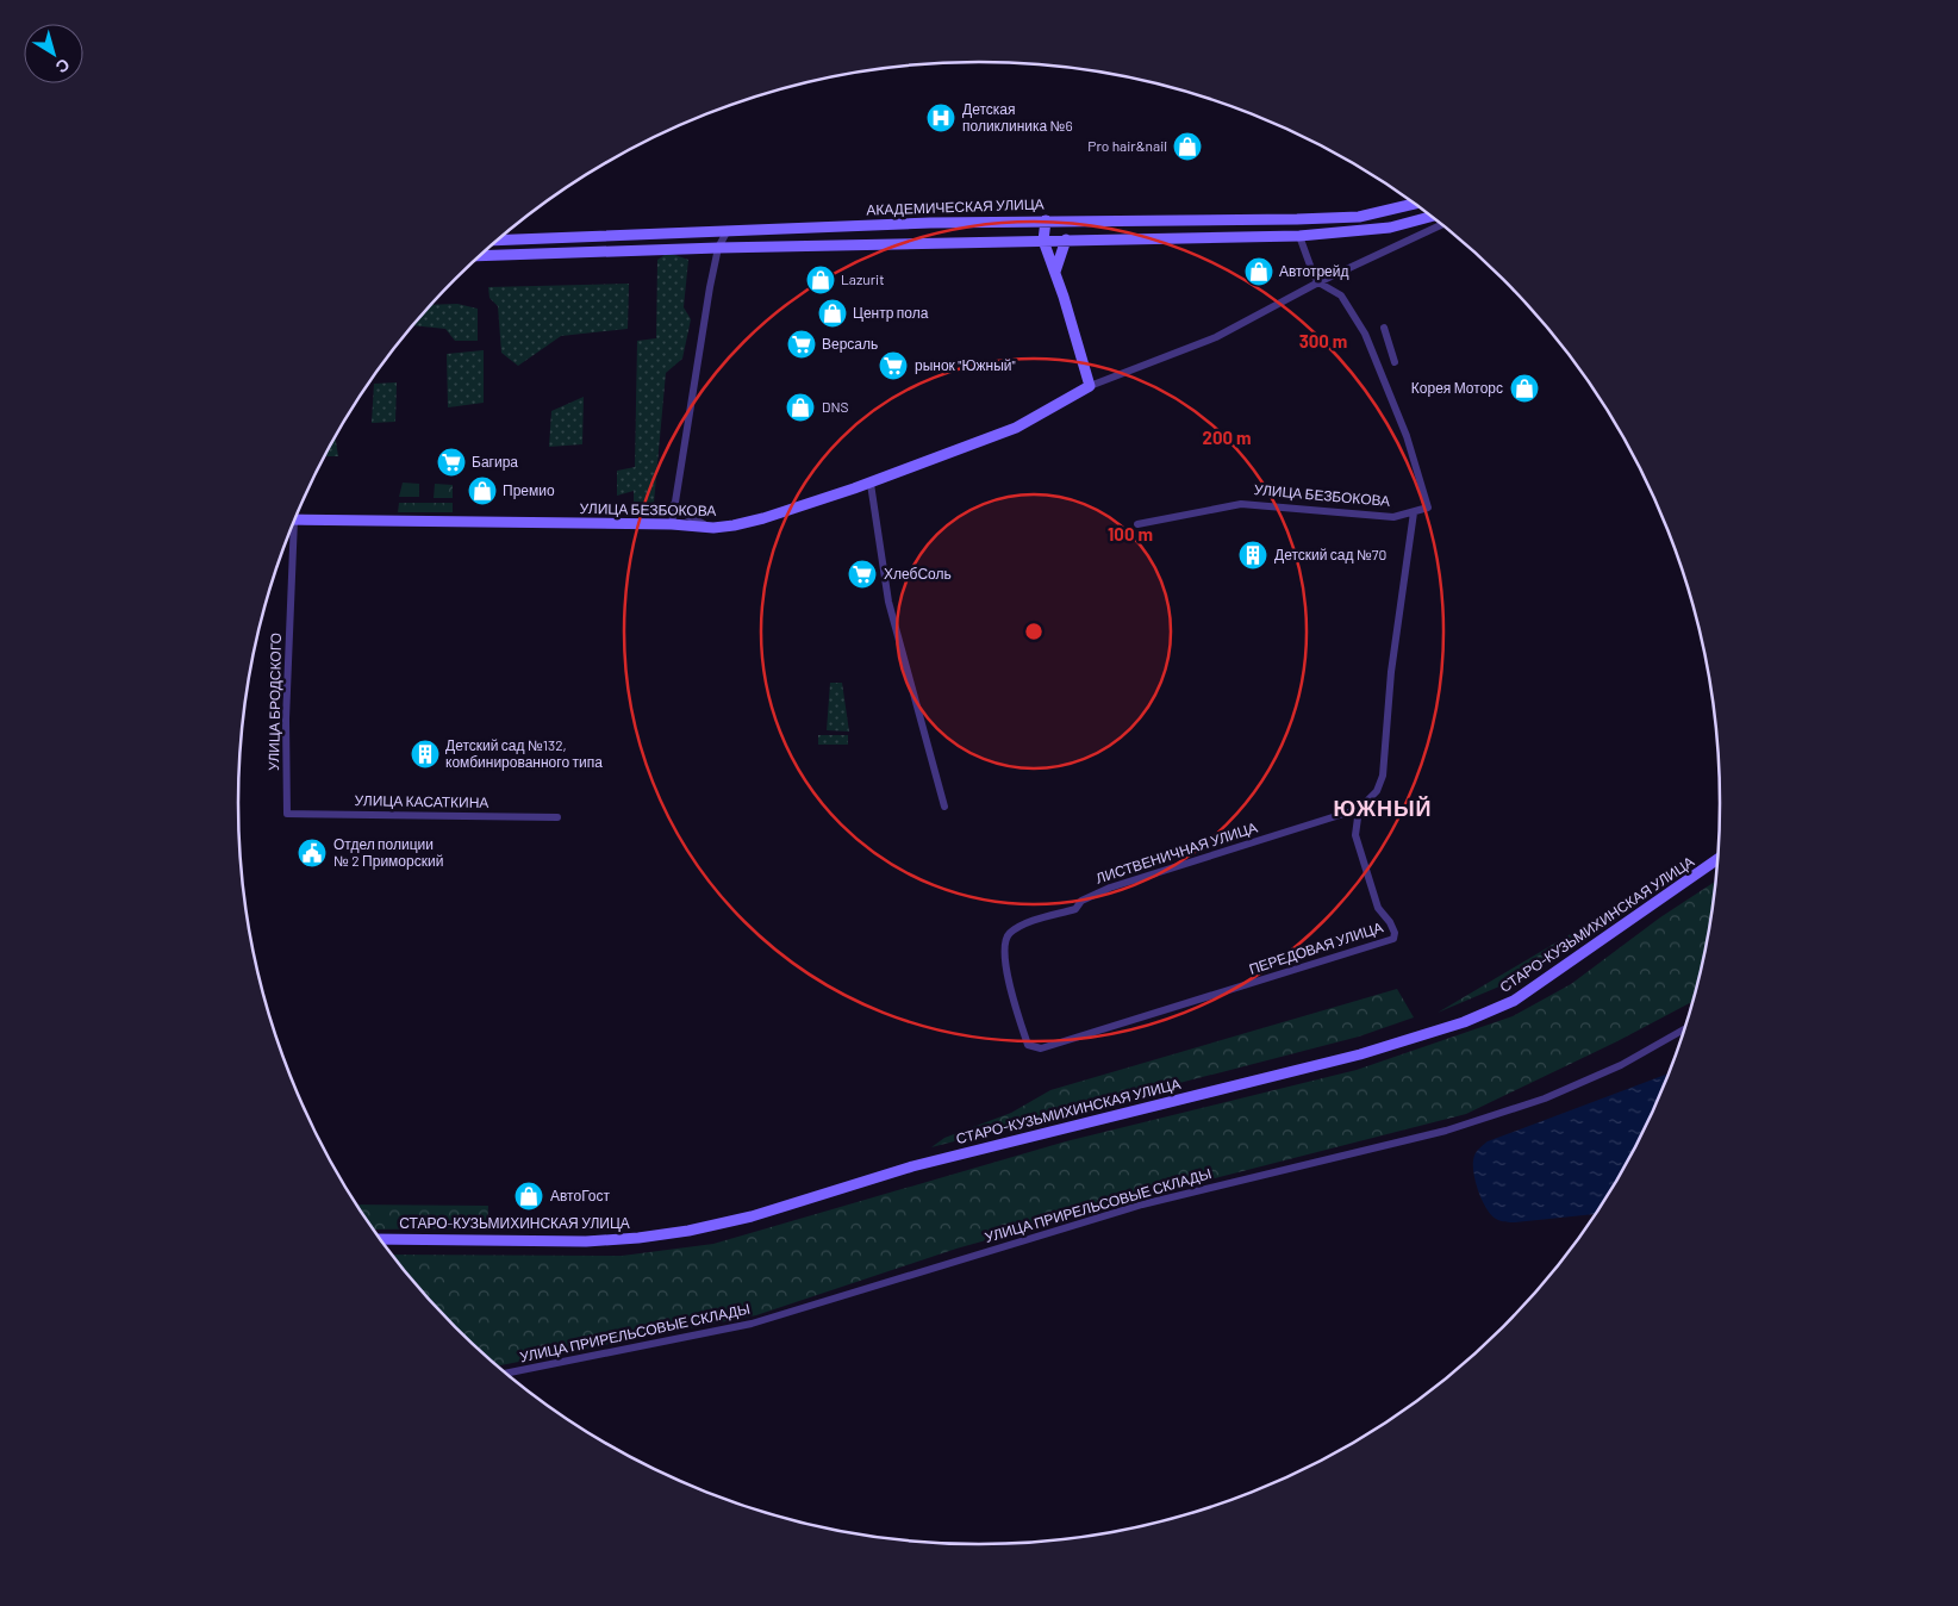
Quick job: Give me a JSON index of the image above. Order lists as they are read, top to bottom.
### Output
{
  "streets": {
    "main road": ["АКАДЕМИЧЕСКАЯ УЛИЦА", "УЛИЦА БЕЗБОКОВА", "СТАРО-КУЗЬМИХИНСКАЯ УЛИЦА"],
    "street": [
      "УЛИЦА БРОДСКОГО",
      "УЛИЦА КАСАТКИНА",
      "ЛИСТВЕНИЧНАЯ УЛИЦА",
      "ПЕРЕДОВАЯ УЛИЦА",
      "УЛИЦА ПРИРЕЛЬСОВЫЕ СКЛАДЫ"
    ]
  },
  "crossings": [
    ["УЛИЦА БРОДСКОГО", "УЛИЦА КАСАТКИНА"],
    ["ЛИСТВЕНИЧНАЯ УЛИЦА", "ПЕРЕДОВАЯ УЛИЦА"]
  ],
  "districts": ["ЮЖНЫЙ"],
  "places": {
    "hospital": ["Детская поликлиника №6"],
    "shop": [
      "Pro hair&nail",
      "Автотрейд",
      "Lazurit",
      "Центр пола",
      "Корея Моторс",
      "DNS",
      "Премио",
      "АвтоГост"
    ],
    "supermarket": [
      "Версаль",
      "рынок \"Южный\"",
      "Багира",
      "ХлебСоль"
    ],
    "building": ["Детский сад №70", "Детский сад №132, комбинированного типа"],
    "public building": ["Отдел полиции № 2 Приморский"]
  },
  "north": "bottom right",
  "rings": ["300 m", "200 m", "100 m"]
}
